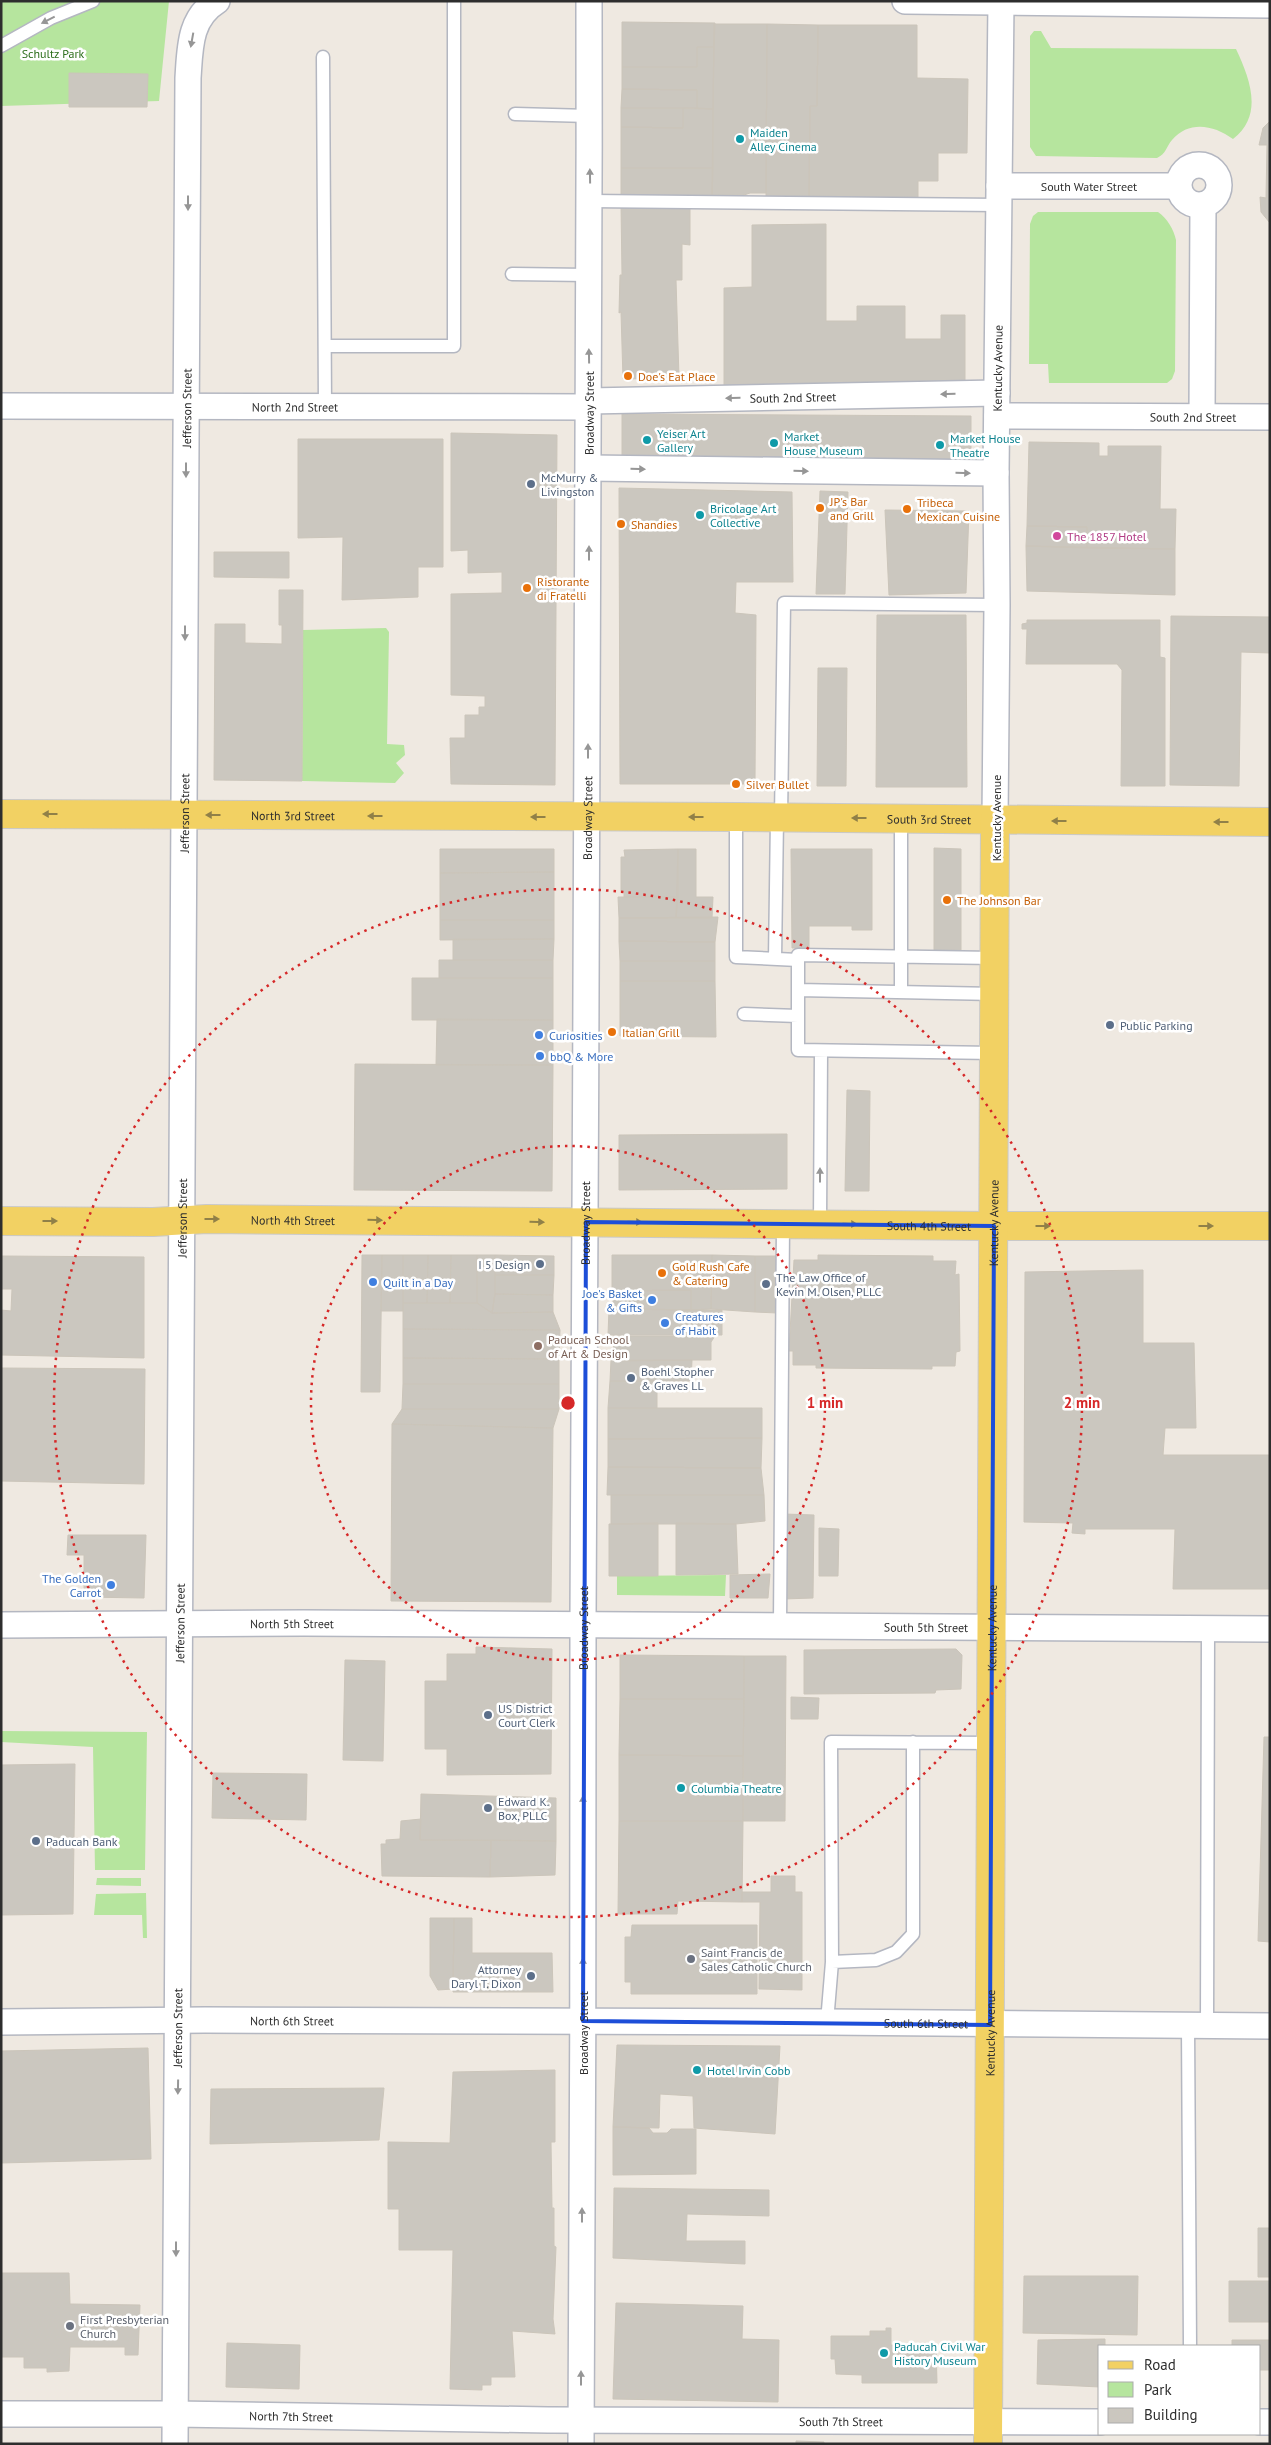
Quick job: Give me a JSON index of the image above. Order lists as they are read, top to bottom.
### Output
{
  "streets": {
    "main road": [
      "Kentucky Avenue",
      "North 3rd Street",
      "South 3rd Street",
      "North 4th Street",
      "South 4th Street"
    ],
    "street": [
      "South Water Street",
      "South 2nd Street",
      "North 2nd Street",
      "Jefferson Street",
      "Broadway Street",
      "North 5th Street",
      "South 5th Street",
      "North 6th Street",
      "South 6th Street",
      "North 7th Street",
      "South 7th Street"
    ]
  },
  "crossings": [
    ["South Water Street", "Kentucky Avenue"],
    ["Kentucky Avenue", "South 2nd Street"],
    ["Kentucky Avenue", "South 3rd Street"],
    ["Kentucky Avenue", "South 4th Street"],
    ["Kentucky Avenue", "South 5th Street"],
    ["Kentucky Avenue", "South 6th Street"],
    ["Kentucky Avenue", "South 7th Street"],
    ["South 2nd Street", "North 2nd Street"],
    ["South 2nd Street", "Broadway Street"],
    ["North 2nd Street", "Jefferson Street"],
    ["North 2nd Street", "Broadway Street"],
    ["Jefferson Street", "North 3rd Street"],
    ["Jefferson Street", "North 4th Street"],
    ["Jefferson Street", "North 5th Street"],
    ["Jefferson Street", "North 6th Street"],
    ["Jefferson Street", "North 7th Street"],
    ["Broadway Street", "North 3rd Street"],
    ["Broadway Street", "South 3rd Street"],
    ["Broadway Street", "North 4th Street"],
    ["Broadway Street", "South 4th Street"],
    ["Broadway Street", "North 5th Street"],
    ["Broadway Street", "South 5th Street"],
    ["Broadway Street", "North 6th Street"],
    ["Broadway Street", "South 6th Street"],
    ["Broadway Street", "North 7th Street"],
    ["Broadway Street", "South 7th Street"],
    ["North 3rd Street", "South 3rd Street"],
    ["North 4th Street", "South 4th Street"],
    ["North 5th Street", "South 5th Street"],
    ["North 6th Street", "South 6th Street"],
    ["North 7th Street", "South 7th Street"]
  ],
  "one_way": [
    "Jefferson Street",
    "Broadway Street",
    "North 3rd Street",
    "South 3rd Street",
    "North 4th Street",
    "South 4th Street"
  ],
  "parks": ["Schultz Park"],
  "places": [
    "Maiden Alley Cinema",
    "Doe's Eat Place",
    "Yeiser Art Gallery",
    "Market House Museum",
    "Market House Theatre",
    "McMurry & Livingston",
    "JP's Bar and Grill",
    "Tribeca Mexican Cuisine",
    "Bricolage Art Collective",
    "Shandies",
    "The 1857 Hotel",
    "Ristorante di Fratelli",
    "Silver Bullet",
    "The Johnson Bar",
    "Public Parking",
    "Italian Grill",
    "Curiosities",
    "bbQ & More",
    "I 5 Design",
    "Gold Rush Cafe & Catering",
    "Quilt in a Day",
    "The Law Office of Kevin M. Olsen, PLLC",
    "Joe's Basket & Gifts",
    "Creatures of Habit",
    "Paducah School of Art & Design",
    "Boehl Stopher & Graves LL",
    "The Golden Carrot",
    "US District Court Clerk",
    "Columbia Theatre",
    "Edward K. Box, PLLC",
    "Paducah Bank",
    "Saint Francis de Sales Catholic Church",
    "Attorney Daryl T. Dixon",
    "Hotel Irvin Cobb",
    "First Presbyterian Church",
    "Paducah Civil War History Museum"
  ],
  "legend": ["Road", "Park", "Building"],
  "rings": ["1 min", "2 min"]
}
